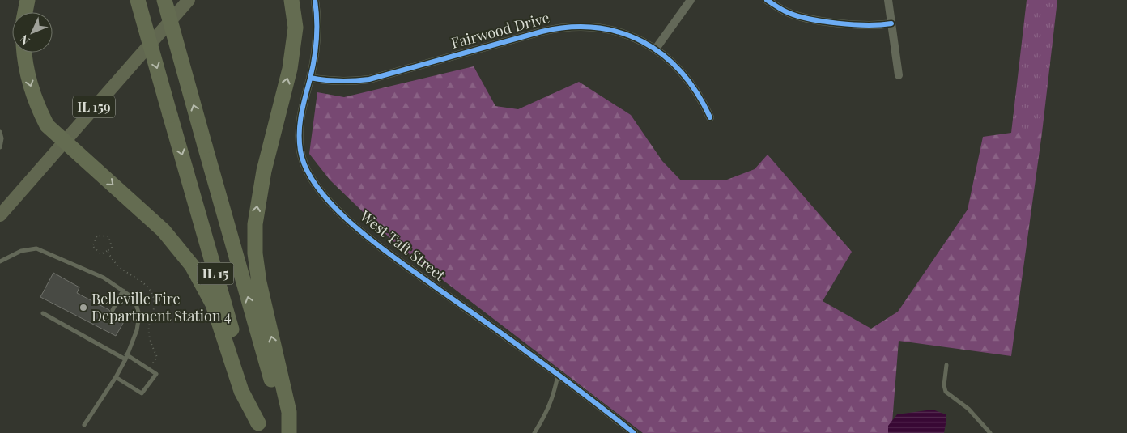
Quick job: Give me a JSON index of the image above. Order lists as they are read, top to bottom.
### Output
{
  "streets": {
    "highway": ["IL 15"],
    "main road": ["IL 159"],
    "street": ["Fairwood Drive", "West Taft Street"]
  },
  "crossings": [
    ["Fairwood Drive", "West Taft Street"]
  ],
  "places": ["Belleville Fire Department Station 4"],
  "north": "bottom left"
}
